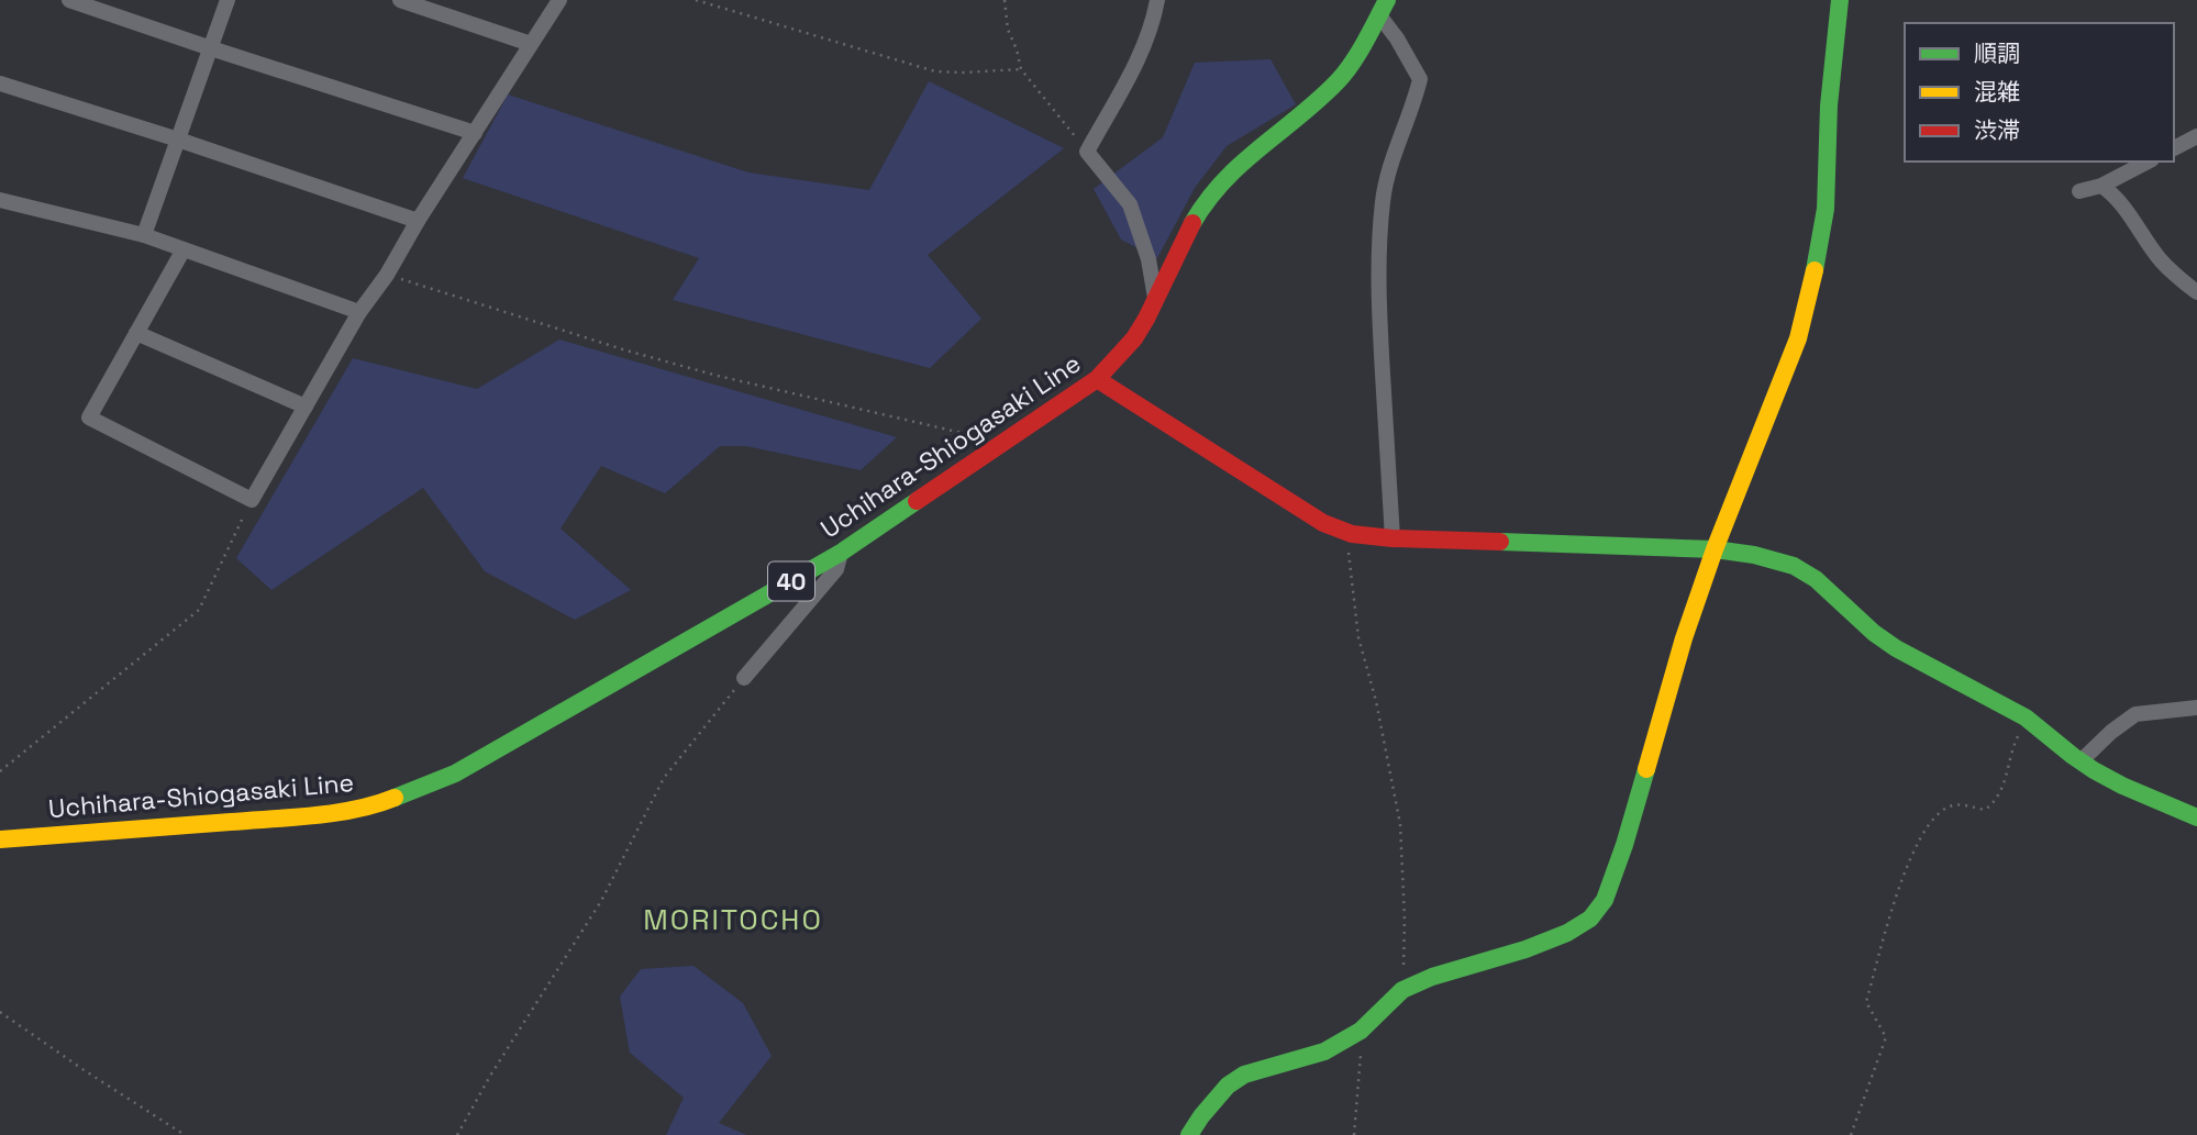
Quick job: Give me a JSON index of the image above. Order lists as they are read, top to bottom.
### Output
{
  "streets": {
    "street": ["Uchihara-Shiogasaki Line", "40"]
  },
  "districts": ["MORITOCHO"],
  "legend": ["順調", "混雑", "渋滞"]
}
